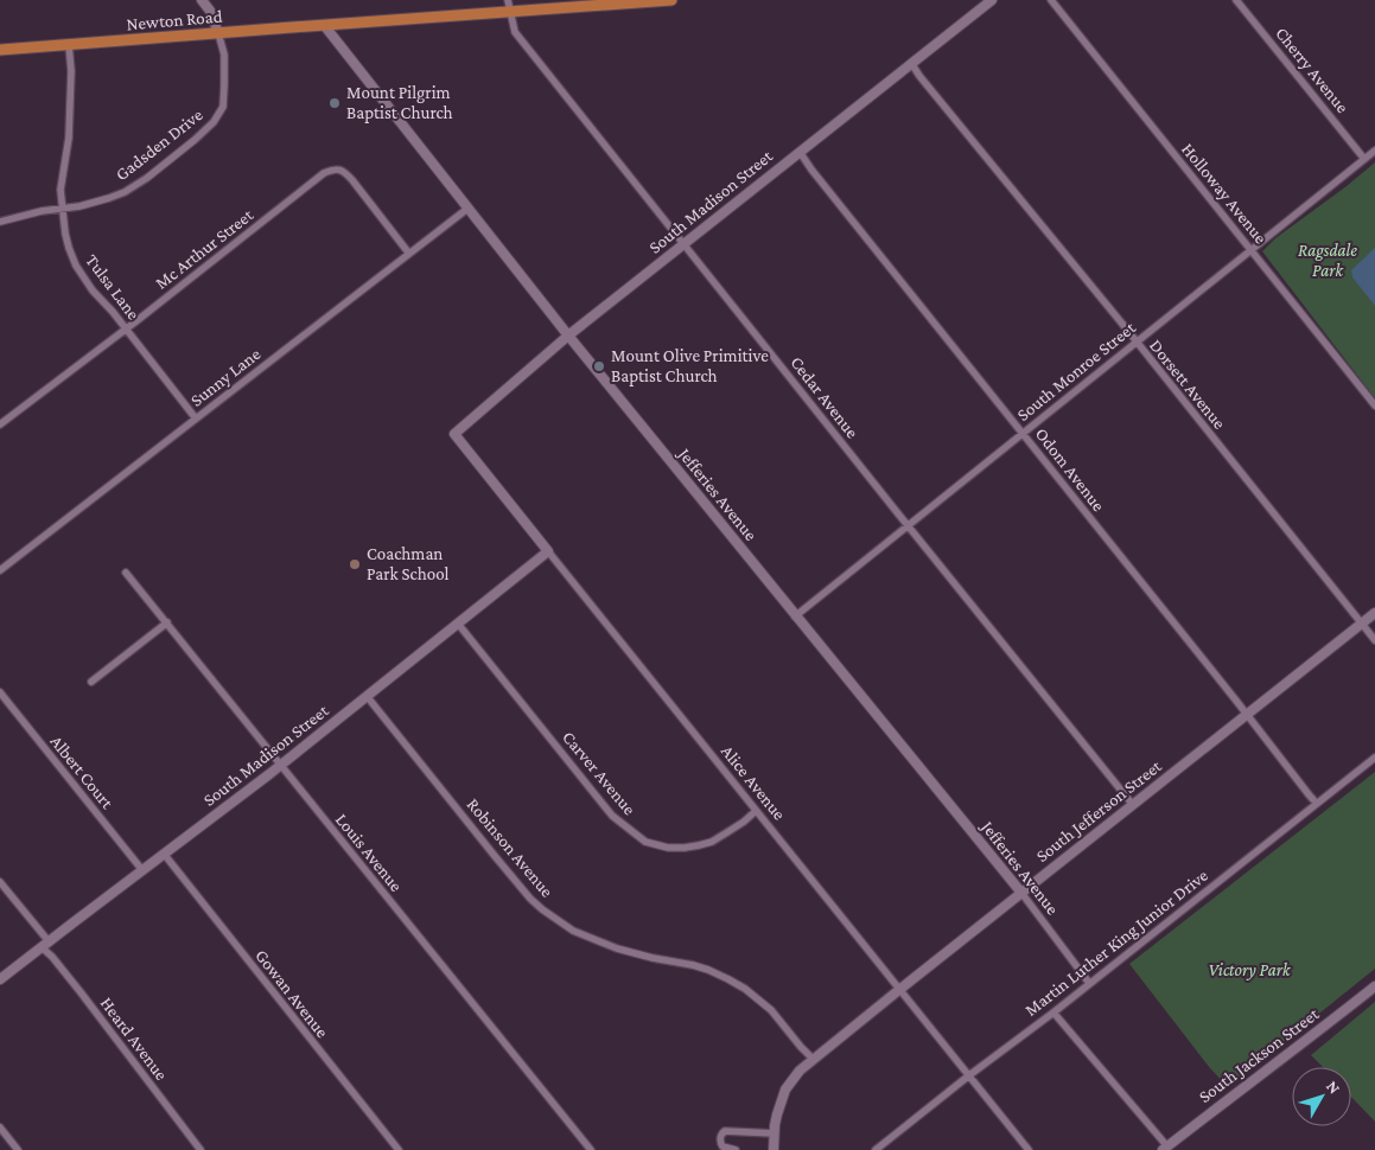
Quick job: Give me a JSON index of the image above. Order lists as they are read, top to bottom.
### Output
{
  "streets": {
    "main road": ["Newton Road"],
    "street": [
      "Cherry Avenue",
      "Gadsden Drive",
      "Holloway Avenue",
      "South Madison Street",
      "Mc Arthur Street",
      "Tulsa Lane",
      "South Monroe Street",
      "Sunny Lane",
      "Dorsett Avenue",
      "Cedar Avenue",
      "Odom Avenue",
      "Jefferies Avenue",
      "Albert Court",
      "Carver Avenue",
      "Alice Avenue",
      "South Jefferson Street",
      "Robinson Avenue",
      "Louis Avenue",
      "Martin Luther King Junior Drive",
      "Gowan Avenue",
      "Heard Avenue",
      "South Jackson Street"
    ]
  },
  "crossings": [
    ["Newton Road", "Gadsden Drive"],
    ["Newton Road", "Tulsa Lane"],
    ["Newton Road", "Cedar Avenue"],
    ["Newton Road", "Jefferies Avenue"],
    ["Cherry Avenue", "South Monroe Street"],
    ["Gadsden Drive", "Tulsa Lane"],
    ["Holloway Avenue", "South Monroe Street"],
    ["South Madison Street", "Dorsett Avenue"],
    ["South Madison Street", "Cedar Avenue"],
    ["South Madison Street", "Odom Avenue"],
    ["South Madison Street", "Jefferies Avenue"],
    ["South Madison Street", "Albert Court"],
    ["South Madison Street", "Carver Avenue"],
    ["South Madison Street", "Alice Avenue"],
    ["South Madison Street", "Robinson Avenue"],
    ["South Madison Street", "Louis Avenue"],
    ["South Madison Street", "Gowan Avenue"],
    ["South Madison Street", "Heard Avenue"],
    ["Mc Arthur Street", "Tulsa Lane"],
    ["Mc Arthur Street", "Sunny Lane"],
    ["Tulsa Lane", "Sunny Lane"],
    ["South Monroe Street", "Dorsett Avenue"],
    ["South Monroe Street", "Cedar Avenue"],
    ["South Monroe Street", "Odom Avenue"],
    ["South Monroe Street", "Jefferies Avenue"],
    ["Sunny Lane", "Jefferies Avenue"],
    ["Dorsett Avenue", "South Jefferson Street"],
    ["Cedar Avenue", "South Jefferson Street"],
    ["Odom Avenue", "South Jefferson Street"],
    ["Odom Avenue", "Martin Luther King Junior Drive"],
    ["Jefferies Avenue", "South Jefferson Street"],
    ["Jefferies Avenue", "Martin Luther King Junior Drive"],
    ["Carver Avenue", "Alice Avenue"],
    ["Alice Avenue", "South Jefferson Street"],
    ["Alice Avenue", "Martin Luther King Junior Drive"],
    ["South Jefferson Street", "Robinson Avenue"]
  ],
  "parks": ["Ragsdale Park", "Victory Park"],
  "places": ["Mount Pilgrim Baptist Church", "Mount Olive Primitive Baptist Church", "Coachman Park School"],
  "north": "top right"
}
